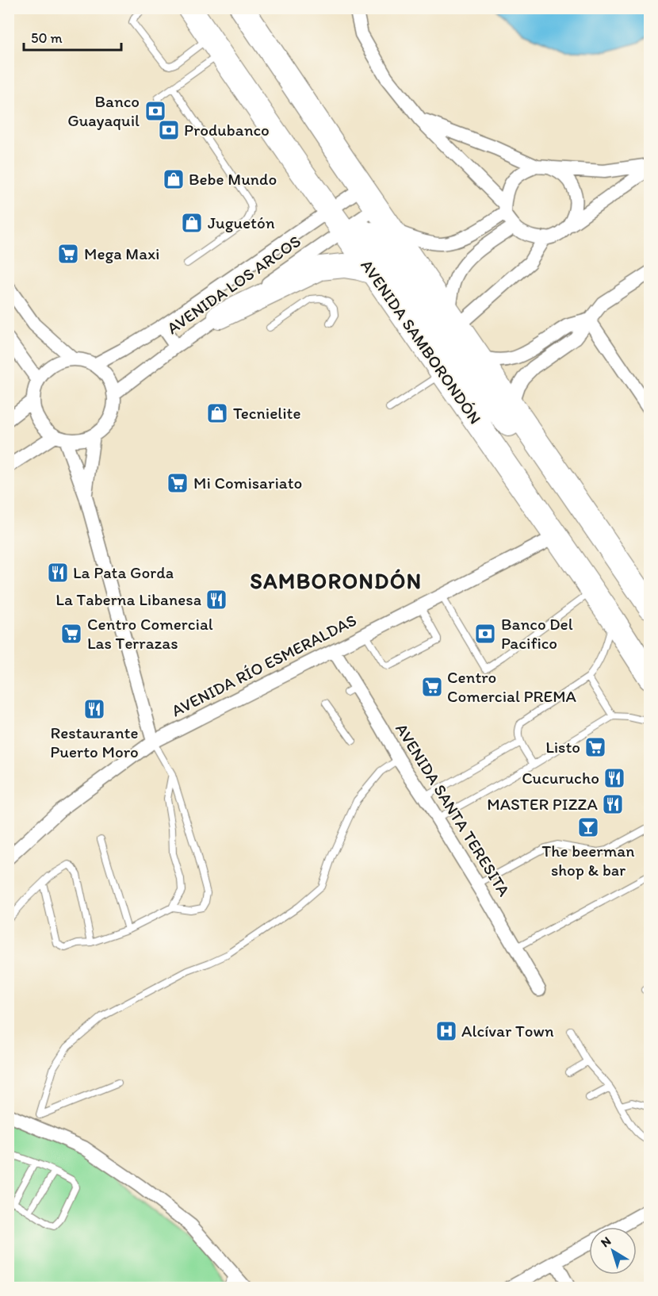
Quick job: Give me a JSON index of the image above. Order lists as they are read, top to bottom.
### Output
{
  "streets": {
    "highway": ["AVENIDA SAMBORONDÓN"],
    "street": ["AVENIDA LOS ARCOS", "AVENIDA RÍO ESMERALDAS", "AVENIDA SANTA TERESITA"]
  },
  "crossings": [
    ["AVENIDA LOS ARCOS", "AVENIDA SAMBORONDÓN"],
    ["AVENIDA SAMBORONDÓN", "AVENIDA RÍO ESMERALDAS"],
    ["AVENIDA RÍO ESMERALDAS", "AVENIDA SANTA TERESITA"]
  ],
  "districts": ["SAMBORONDÓN"],
  "places": {
    "bank": ["Banco Guayaquil", "Produbanco", "Banco Del Pacifico"],
    "shop": ["Bebe Mundo", "Juguetón", "Tecnielite"],
    "supermarket": [
      "Mega Maxi",
      "Mi Comisariato",
      "Centro Comercial Las Terrazas",
      "Centro Comercial PREMA",
      "Listo"
    ],
    "restaurant": [
      "La Pata Gorda",
      "La Taberna Libanesa",
      "Restaurante Puerto Moro",
      "Cucurucho",
      "MASTER PIZZA"
    ],
    "bar": ["The beerman shop & bar"],
    "hospital": ["Alcívar Town"]
  },
  "scale_bar": "50 m",
  "north": "top left"
}
